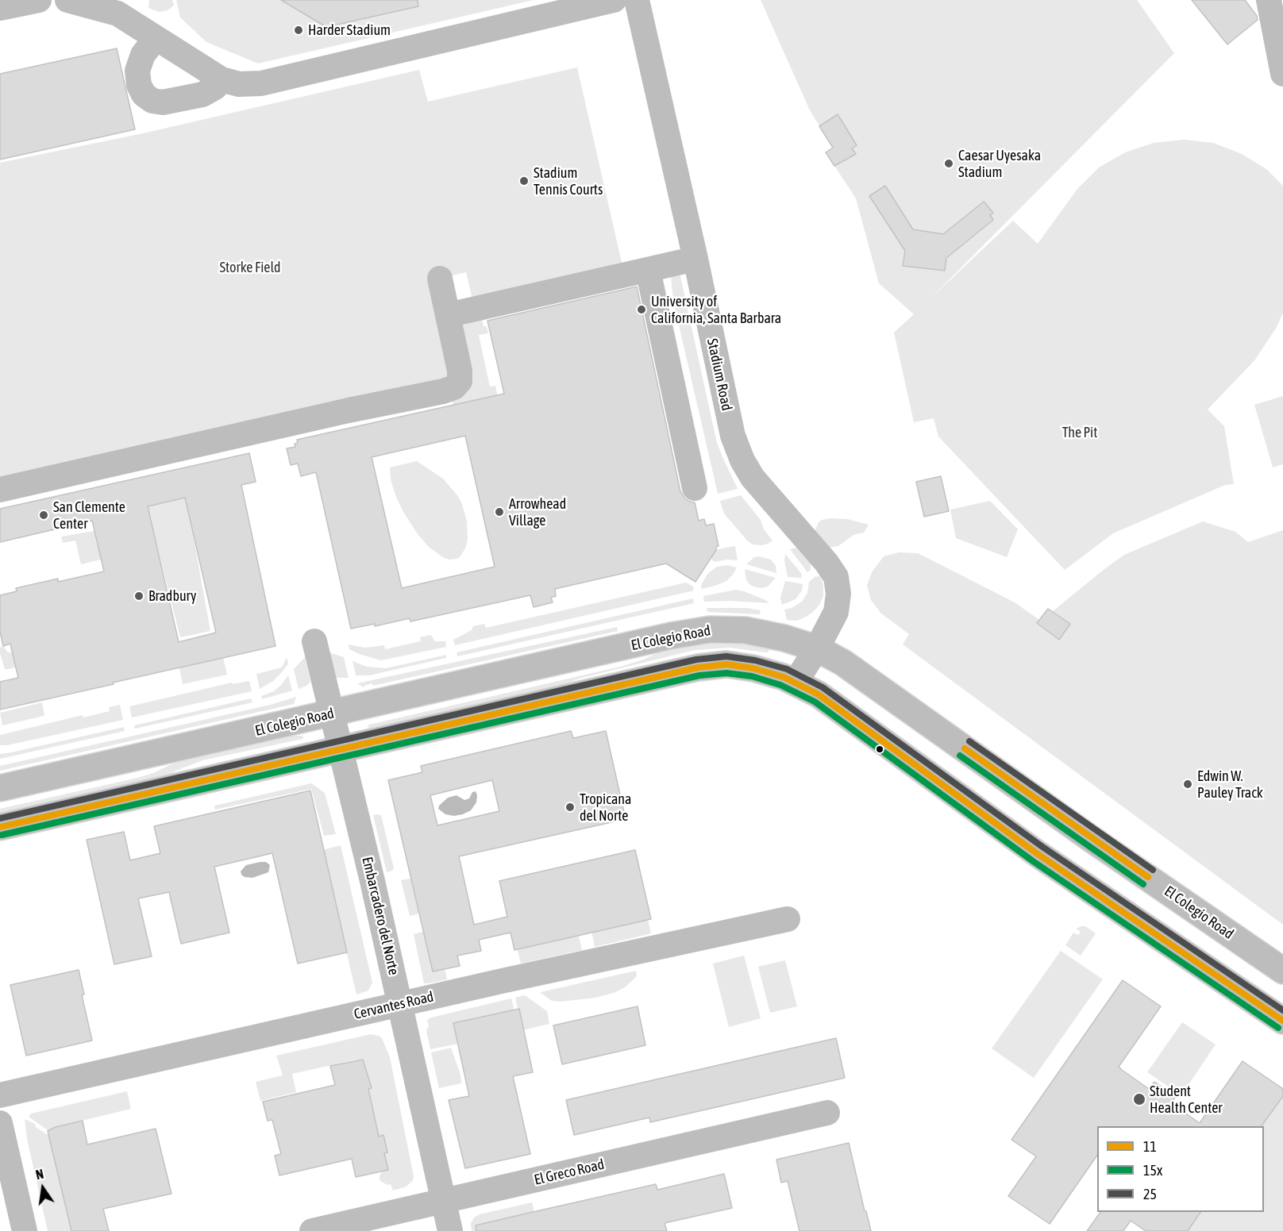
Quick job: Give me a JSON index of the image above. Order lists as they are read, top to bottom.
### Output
{
  "streets": {
    "main road": ["El Colegio Road"],
    "street": [
      "Stadium Road",
      "Embarcadero del Norte",
      "Cervantes Road",
      "El Greco Road"
    ]
  },
  "crossings": [
    ["Stadium Road", "El Colegio Road"],
    ["El Colegio Road", "Embarcadero del Norte"],
    ["Embarcadero del Norte", "Cervantes Road"],
    ["Embarcadero del Norte", "El Greco Road"]
  ],
  "parks": ["Storke Field", "The Pit"],
  "places": [
    "Harder Stadium",
    "Caesar Uyesaka Stadium",
    "Stadium Tennis Courts",
    "University of California, Santa Barbara",
    "Arrowhead Village",
    "San Clemente Center",
    "Bradbury",
    "Edwin W. Pauley Track",
    "Tropicana del Norte",
    "Student Health Center"
  ],
  "lines": ["transit line 25", "transit line 11", "transit line 15x"],
  "legend": ["11", "15x", "25"],
  "north": "top"
}
